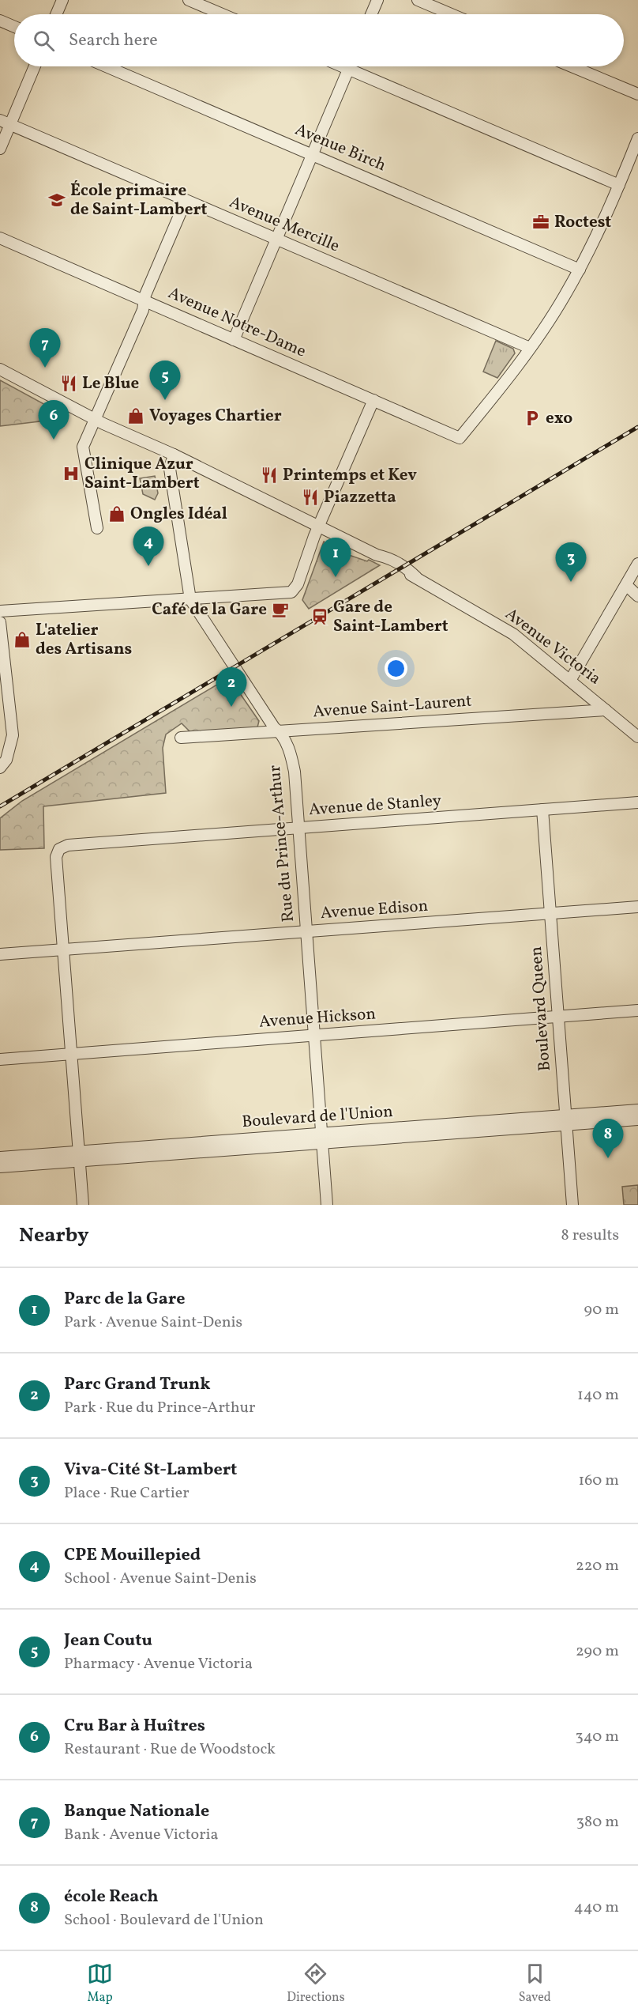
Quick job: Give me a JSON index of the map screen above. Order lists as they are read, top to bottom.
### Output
{
  "streets": {
    "street": [
      "Avenue Birch",
      "Avenue Mercille",
      "Avenue Notre-Dame",
      "Avenue Victoria",
      "Avenue Saint-Laurent",
      "Avenue de Stanley",
      "Rue du Prince-Arthur",
      "Avenue Edison",
      "Boulevard Queen",
      "Avenue Hickson",
      "Boulevard de l'Union"
    ]
  },
  "crossings": [
    ["Avenue Mercille", "Avenue Notre-Dame"],
    ["Avenue Victoria", "Avenue Saint-Laurent"],
    ["Avenue Victoria", "Rue du Prince-Arthur"],
    ["Avenue Saint-Laurent", "Rue du Prince-Arthur"],
    ["Avenue de Stanley", "Rue du Prince-Arthur"],
    ["Avenue de Stanley", "Avenue Edison"],
    ["Avenue de Stanley", "Boulevard Queen"],
    ["Rue du Prince-Arthur", "Avenue Edison"],
    ["Rue du Prince-Arthur", "Avenue Hickson"],
    ["Rue du Prince-Arthur", "Boulevard de l'Union"],
    ["Avenue Edison", "Boulevard Queen"],
    ["Boulevard Queen", "Avenue Hickson"],
    ["Boulevard Queen", "Boulevard de l'Union"]
  ],
  "places": {
    "school or university": ["École primaire de Saint-Lambert"],
    "office": ["Roctest"],
    "restaurant": ["Le Blue", "Printemps et Kev", "Piazzetta"],
    "shop": ["Voyages Chartier", "Ongles Idéal", "L'atelier des Artisans"],
    "parking": ["exo"],
    "hospital": ["Clinique Azur Saint-Lambert"],
    "cafe": ["Café de la Gare"],
    "station": ["Gare de Saint-Lambert"]
  },
  "page": {
    "search": "Search here",
    "pins": [
      "7",
      "5",
      "6",
      "4",
      "1",
      "3",
      "2",
      "8"
    ],
    "heading": ["Nearby", "8 results"],
    "list": [
      {
        "mark": "1",
        "name": "Parc de la Gare",
        "note": "Park · Avenue Saint-Denis",
        "value": "90 m"
      },
      {
        "mark": "2",
        "name": "Parc Grand Trunk",
        "note": "Park · Rue du Prince-Arthur",
        "value": "140 m"
      },
      {
        "mark": "3",
        "name": "Viva-Cité St-Lambert",
        "note": "Place · Rue Cartier",
        "value": "160 m"
      },
      {
        "mark": "4",
        "name": "CPE Mouillepied",
        "note": "School · Avenue Saint-Denis",
        "value": "220 m"
      },
      {
        "mark": "5",
        "name": "Jean Coutu",
        "note": "Pharmacy · Avenue Victoria",
        "value": "290 m"
      },
      {
        "mark": "6",
        "name": "Cru Bar à Huîtres",
        "note": "Restaurant · Rue de Woodstock",
        "value": "340 m"
      },
      {
        "mark": "7",
        "name": "Banque Nationale",
        "note": "Bank · Avenue Victoria",
        "value": "380 m"
      },
      {
        "mark": "8",
        "name": "école Reach",
        "note": "School · Boulevard de l'Union",
        "value": "440 m"
      }
    ],
    "nav": ["Map", "Directions", "Saved"]
  }
}
